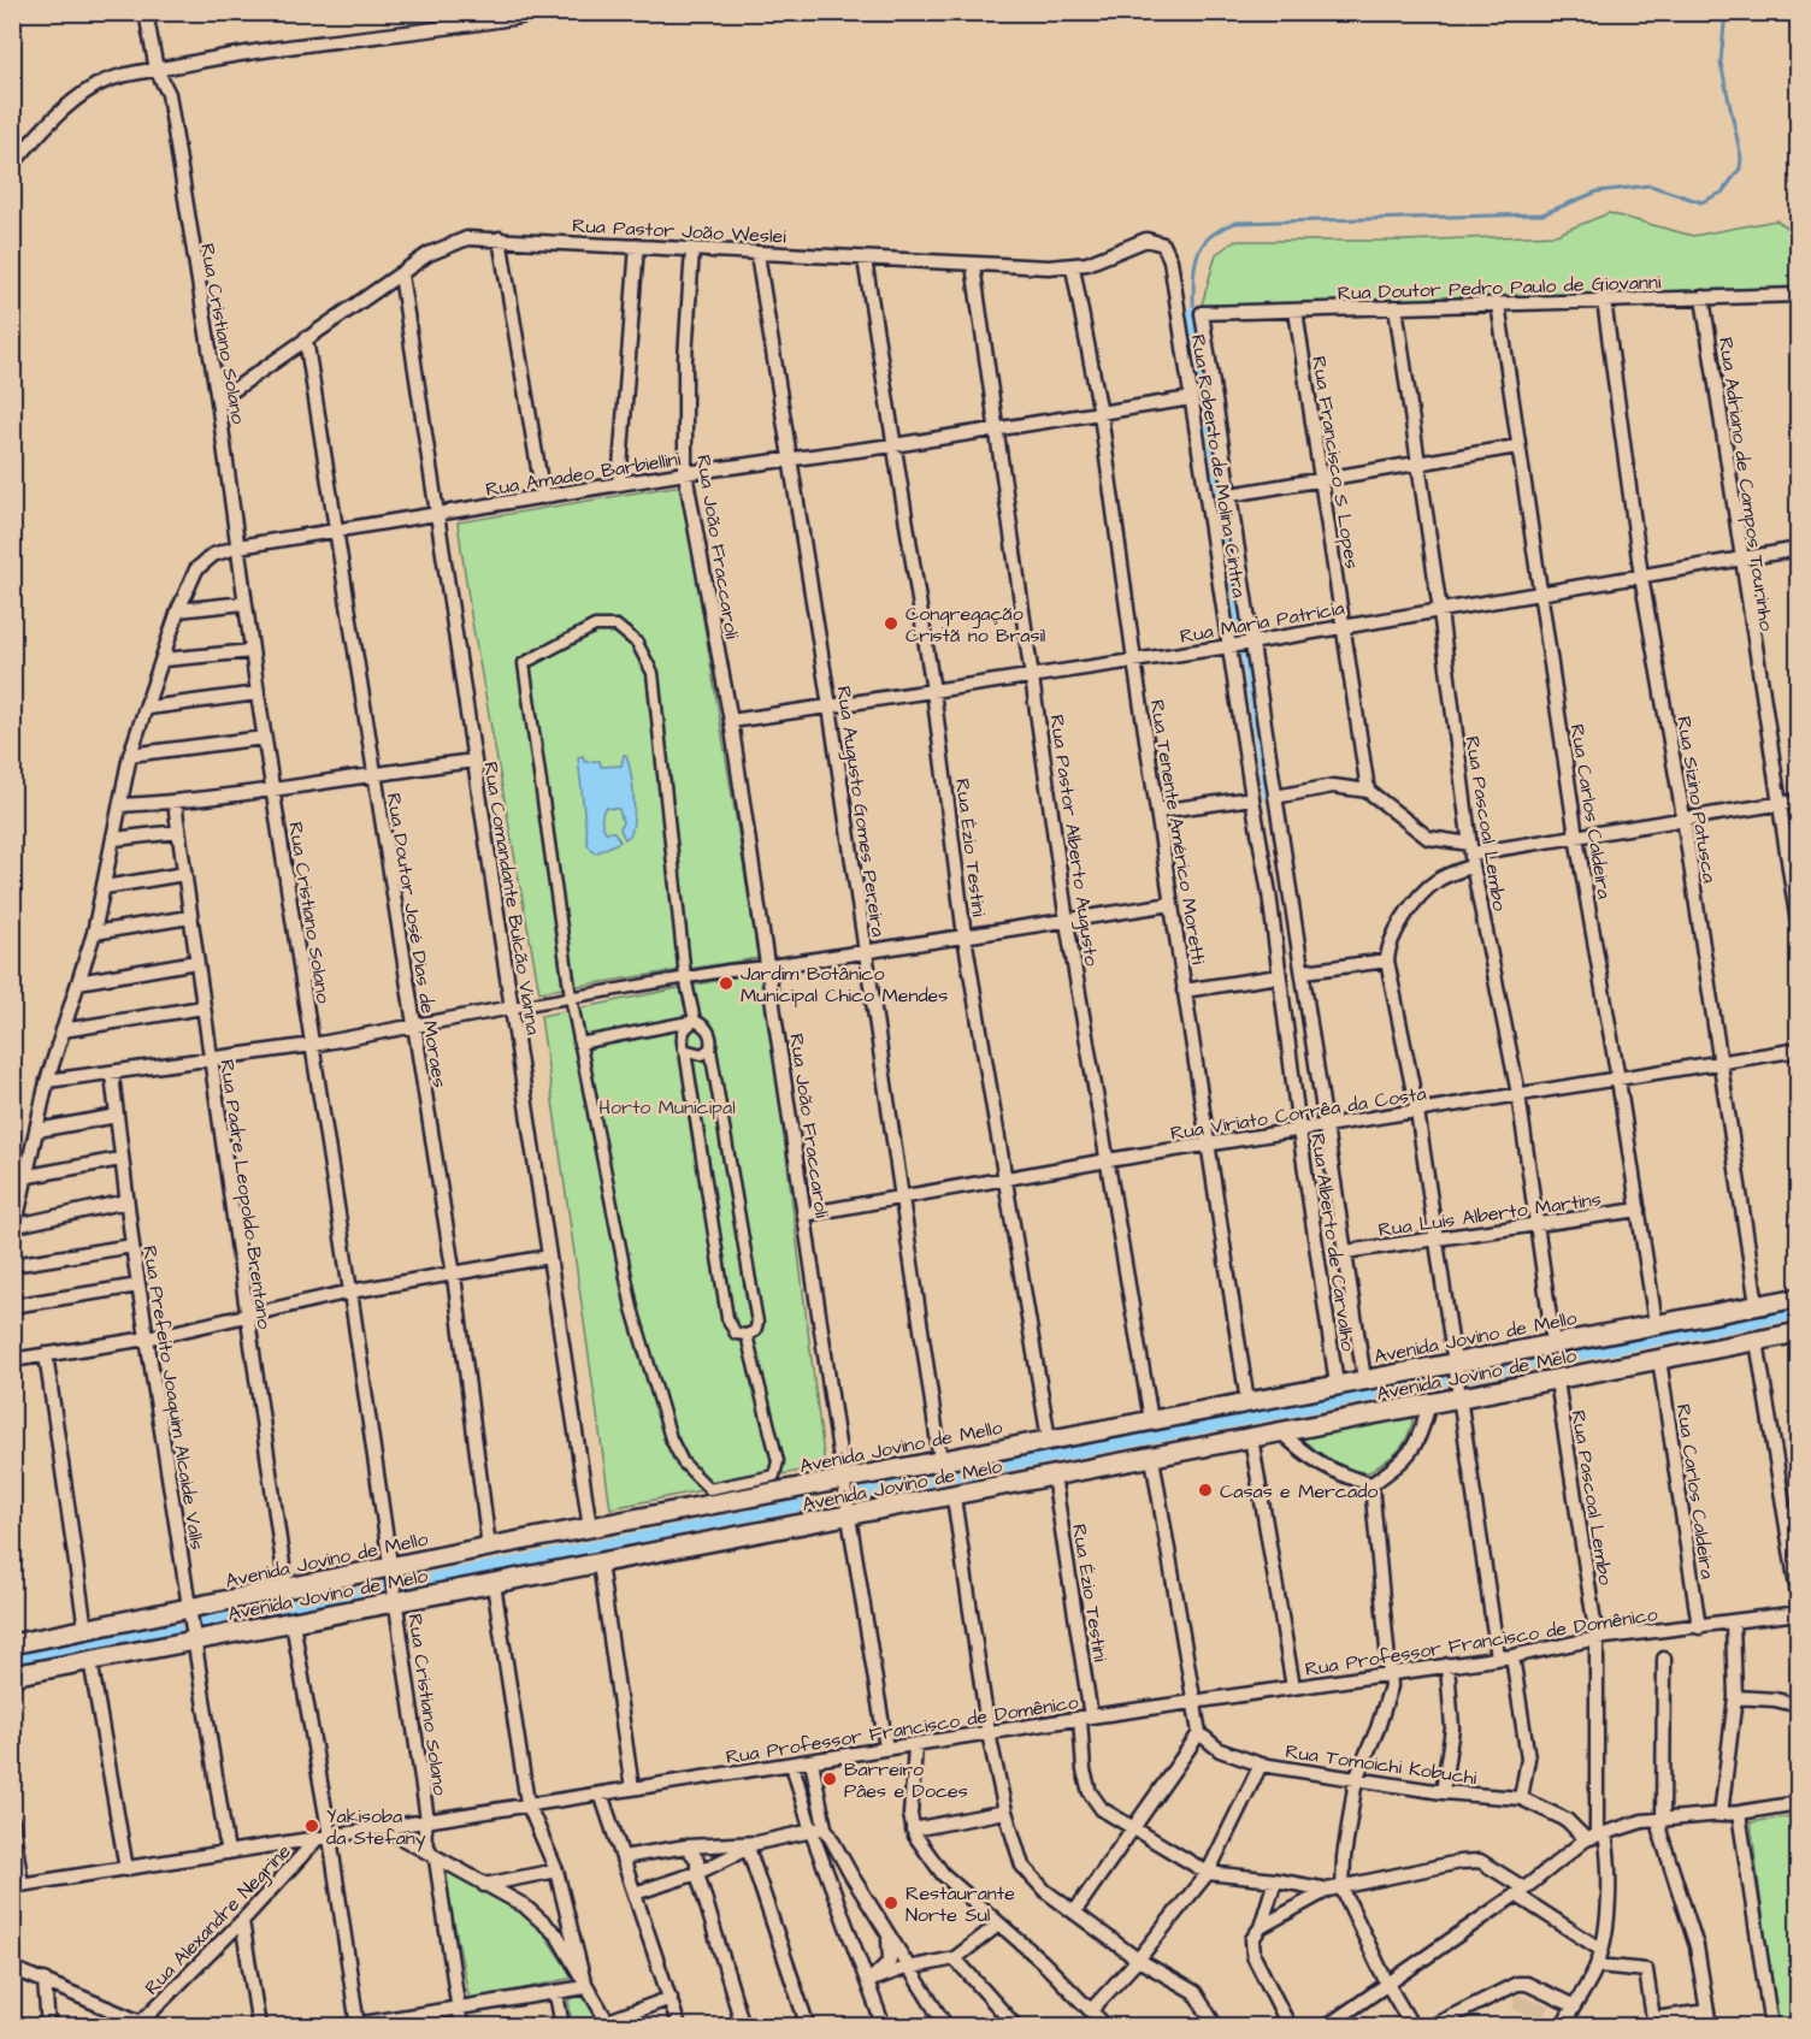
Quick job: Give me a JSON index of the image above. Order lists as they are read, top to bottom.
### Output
{
  "streets": {
    "main road": ["Avenida Jovino de Mello", "Avenida Jovino de Melo"],
    "street": [
      "Rua Pastor João Weslei",
      "Rua Doutor Pedro Paulo de Giovanni",
      "Rua Cristiano Solano",
      "Rua Francisco S Lopes",
      "Rua Roberto de Molina Cintra",
      "Rua Amadeo Barbiellini",
      "Rua Adriano de Campos Tourinho",
      "Rua João Fraccaroli",
      "Rua Maria Patrícia",
      "Rua Sizino Patusca",
      "Rua Augusto Gomes Pereira",
      "Rua Carlos Caldeira",
      "Rua Pascoal Lembo",
      "Rua Tenente Américo Moretti",
      "Rua Pastor Alberto Augusto",
      "Rua Ézio Testini",
      "Rua Comandante Bulcão Vianna",
      "Rua Doutor José Dias de Moraes",
      "Rua Viriato Corrêa da Costa",
      "Rua Padre Leopoldo Brentano",
      "Rua Luís Alberto Martins",
      "Rua Alberto de Carvalho",
      "Rua Prefeito Joaquim Alcaide Valls",
      "Rua Professor Francisco de Domênico",
      "Rua Tomoichi Kobuchi",
      "Rua Alexandre Negrine"
    ]
  },
  "crossings": [
    ["Rua Pastor João Weslei", "Rua Cristiano Solano"],
    ["Rua Pastor João Weslei", "Rua Roberto de Molina Cintra"],
    ["Rua Pastor João Weslei", "Rua João Fraccaroli"],
    ["Rua Pastor João Weslei", "Rua Augusto Gomes Pereira"],
    ["Rua Pastor João Weslei", "Rua Tenente Américo Moretti"],
    ["Rua Pastor João Weslei", "Rua Pastor Alberto Augusto"],
    ["Rua Pastor João Weslei", "Rua Ézio Testini"],
    ["Rua Pastor João Weslei", "Rua Comandante Bulcão Vianna"],
    ["Rua Pastor João Weslei", "Rua Doutor José Dias de Moraes"],
    ["Rua Doutor Pedro Paulo de Giovanni", "Rua Francisco S Lopes"],
    ["Rua Doutor Pedro Paulo de Giovanni", "Rua Roberto de Molina Cintra"],
    ["Rua Doutor Pedro Paulo de Giovanni", "Rua Adriano de Campos Tourinho"],
    ["Rua Doutor Pedro Paulo de Giovanni", "Rua Sizino Patusca"],
    ["Rua Doutor Pedro Paulo de Giovanni", "Rua Carlos Caldeira"],
    ["Rua Doutor Pedro Paulo de Giovanni", "Rua Pascoal Lembo"],
    ["Rua Cristiano Solano", "Rua Amadeo Barbiellini"],
    ["Rua Cristiano Solano", "Avenida Jovino de Mello"],
    ["Rua Cristiano Solano", "Avenida Jovino de Melo"],
    ["Rua Cristiano Solano", "Rua Professor Francisco de Domênico"],
    ["Rua Francisco S Lopes", "Rua Maria Patrícia"],
    ["Rua Roberto de Molina Cintra", "Rua Amadeo Barbiellini"],
    ["Rua Roberto de Molina Cintra", "Rua Maria Patrícia"],
    ["Rua Roberto de Molina Cintra", "Rua Alberto de Carvalho"],
    ["Rua Amadeo Barbiellini", "Rua João Fraccaroli"],
    ["Rua Amadeo Barbiellini", "Rua Augusto Gomes Pereira"],
    ["Rua Amadeo Barbiellini", "Rua Tenente Américo Moretti"],
    ["Rua Amadeo Barbiellini", "Rua Pastor Alberto Augusto"],
    ["Rua Amadeo Barbiellini", "Rua Ézio Testini"],
    ["Rua Amadeo Barbiellini", "Rua Comandante Bulcão Vianna"],
    ["Rua Amadeo Barbiellini", "Rua Doutor José Dias de Moraes"],
    ["Rua Adriano de Campos Tourinho", "Rua Maria Patrícia"],
    ["Rua João Fraccaroli", "Rua Maria Patrícia"],
    ["Rua João Fraccaroli", "Rua Viriato Corrêa da Costa"],
    ["Rua João Fraccaroli", "Avenida Jovino de Mello"],
    ["Rua João Fraccaroli", "Avenida Jovino de Melo"],
    ["Rua João Fraccaroli", "Rua Professor Francisco de Domênico"],
    ["Rua Maria Patrícia", "Rua Sizino Patusca"],
    ["Rua Maria Patrícia", "Rua Augusto Gomes Pereira"],
    ["Rua Maria Patrícia", "Rua Carlos Caldeira"],
    ["Rua Maria Patrícia", "Rua Pascoal Lembo"],
    ["Rua Maria Patrícia", "Rua Tenente Américo Moretti"],
    ["Rua Maria Patrícia", "Rua Pastor Alberto Augusto"],
    ["Rua Maria Patrícia", "Rua Ézio Testini"],
    ["Rua Sizino Patusca", "Rua Viriato Corrêa da Costa"],
    ["Rua Sizino Patusca", "Avenida Jovino de Mello"],
    ["Rua Augusto Gomes Pereira", "Rua Viriato Corrêa da Costa"],
    ["Rua Augusto Gomes Pereira", "Avenida Jovino de Mello"],
    ["Rua Carlos Caldeira", "Rua Viriato Corrêa da Costa"],
    ["Rua Carlos Caldeira", "Rua Luís Alberto Martins"],
    ["Rua Carlos Caldeira", "Avenida Jovino de Mello"],
    ["Rua Carlos Caldeira", "Avenida Jovino de Melo"],
    ["Rua Carlos Caldeira", "Rua Professor Francisco de Domênico"],
    ["Rua Pascoal Lembo", "Rua Viriato Corrêa da Costa"],
    ["Rua Pascoal Lembo", "Rua Luís Alberto Martins"],
    ["Rua Pascoal Lembo", "Avenida Jovino de Mello"],
    ["Rua Pascoal Lembo", "Avenida Jovino de Melo"],
    ["Rua Pascoal Lembo", "Rua Professor Francisco de Domênico"],
    ["Rua Pascoal Lembo", "Rua Tomoichi Kobuchi"],
    ["Rua Tenente Américo Moretti", "Rua Viriato Corrêa da Costa"],
    ["Rua Tenente Américo Moretti", "Avenida Jovino de Mello"],
    ["Rua Pastor Alberto Augusto", "Rua Viriato Corrêa da Costa"],
    ["Rua Pastor Alberto Augusto", "Avenida Jovino de Mello"],
    ["Rua Ézio Testini", "Rua Viriato Corrêa da Costa"],
    ["Rua Ézio Testini", "Avenida Jovino de Mello"],
    ["Rua Ézio Testini", "Avenida Jovino de Melo"],
    ["Rua Ézio Testini", "Rua Professor Francisco de Domênico"],
    ["Rua Comandante Bulcão Vianna", "Avenida Jovino de Mello"],
    ["Rua Doutor José Dias de Moraes", "Avenida Jovino de Mello"],
    ["Rua Viriato Corrêa da Costa", "Rua Alberto de Carvalho"],
    ["Rua Padre Leopoldo Brentano", "Avenida Jovino de Mello"],
    ["Rua Luís Alberto Martins", "Rua Alberto de Carvalho"],
    ["Rua Alberto de Carvalho", "Avenida Jovino de Mello"],
    ["Avenida Jovino de Mello", "Rua Prefeito Joaquim Alcaide Valls"],
    ["Avenida Jovino de Melo", "Rua Prefeito Joaquim Alcaide Valls"],
    ["Rua Prefeito Joaquim Alcaide Valls", "Rua Professor Francisco de Domênico"],
    ["Rua Professor Francisco de Domênico", "Rua Alexandre Negrine"]
  ],
  "parks": ["Horto Municipal"],
  "places": [
    "Congregação Cristã no Brasil",
    "Jardim Botânico Municipal Chico Mendes",
    "Casas e Mercado",
    "Barreiro Pâes e Doces",
    "Yakisoba da Stefany",
    "Restaurante Norte Sul"
  ]
}
